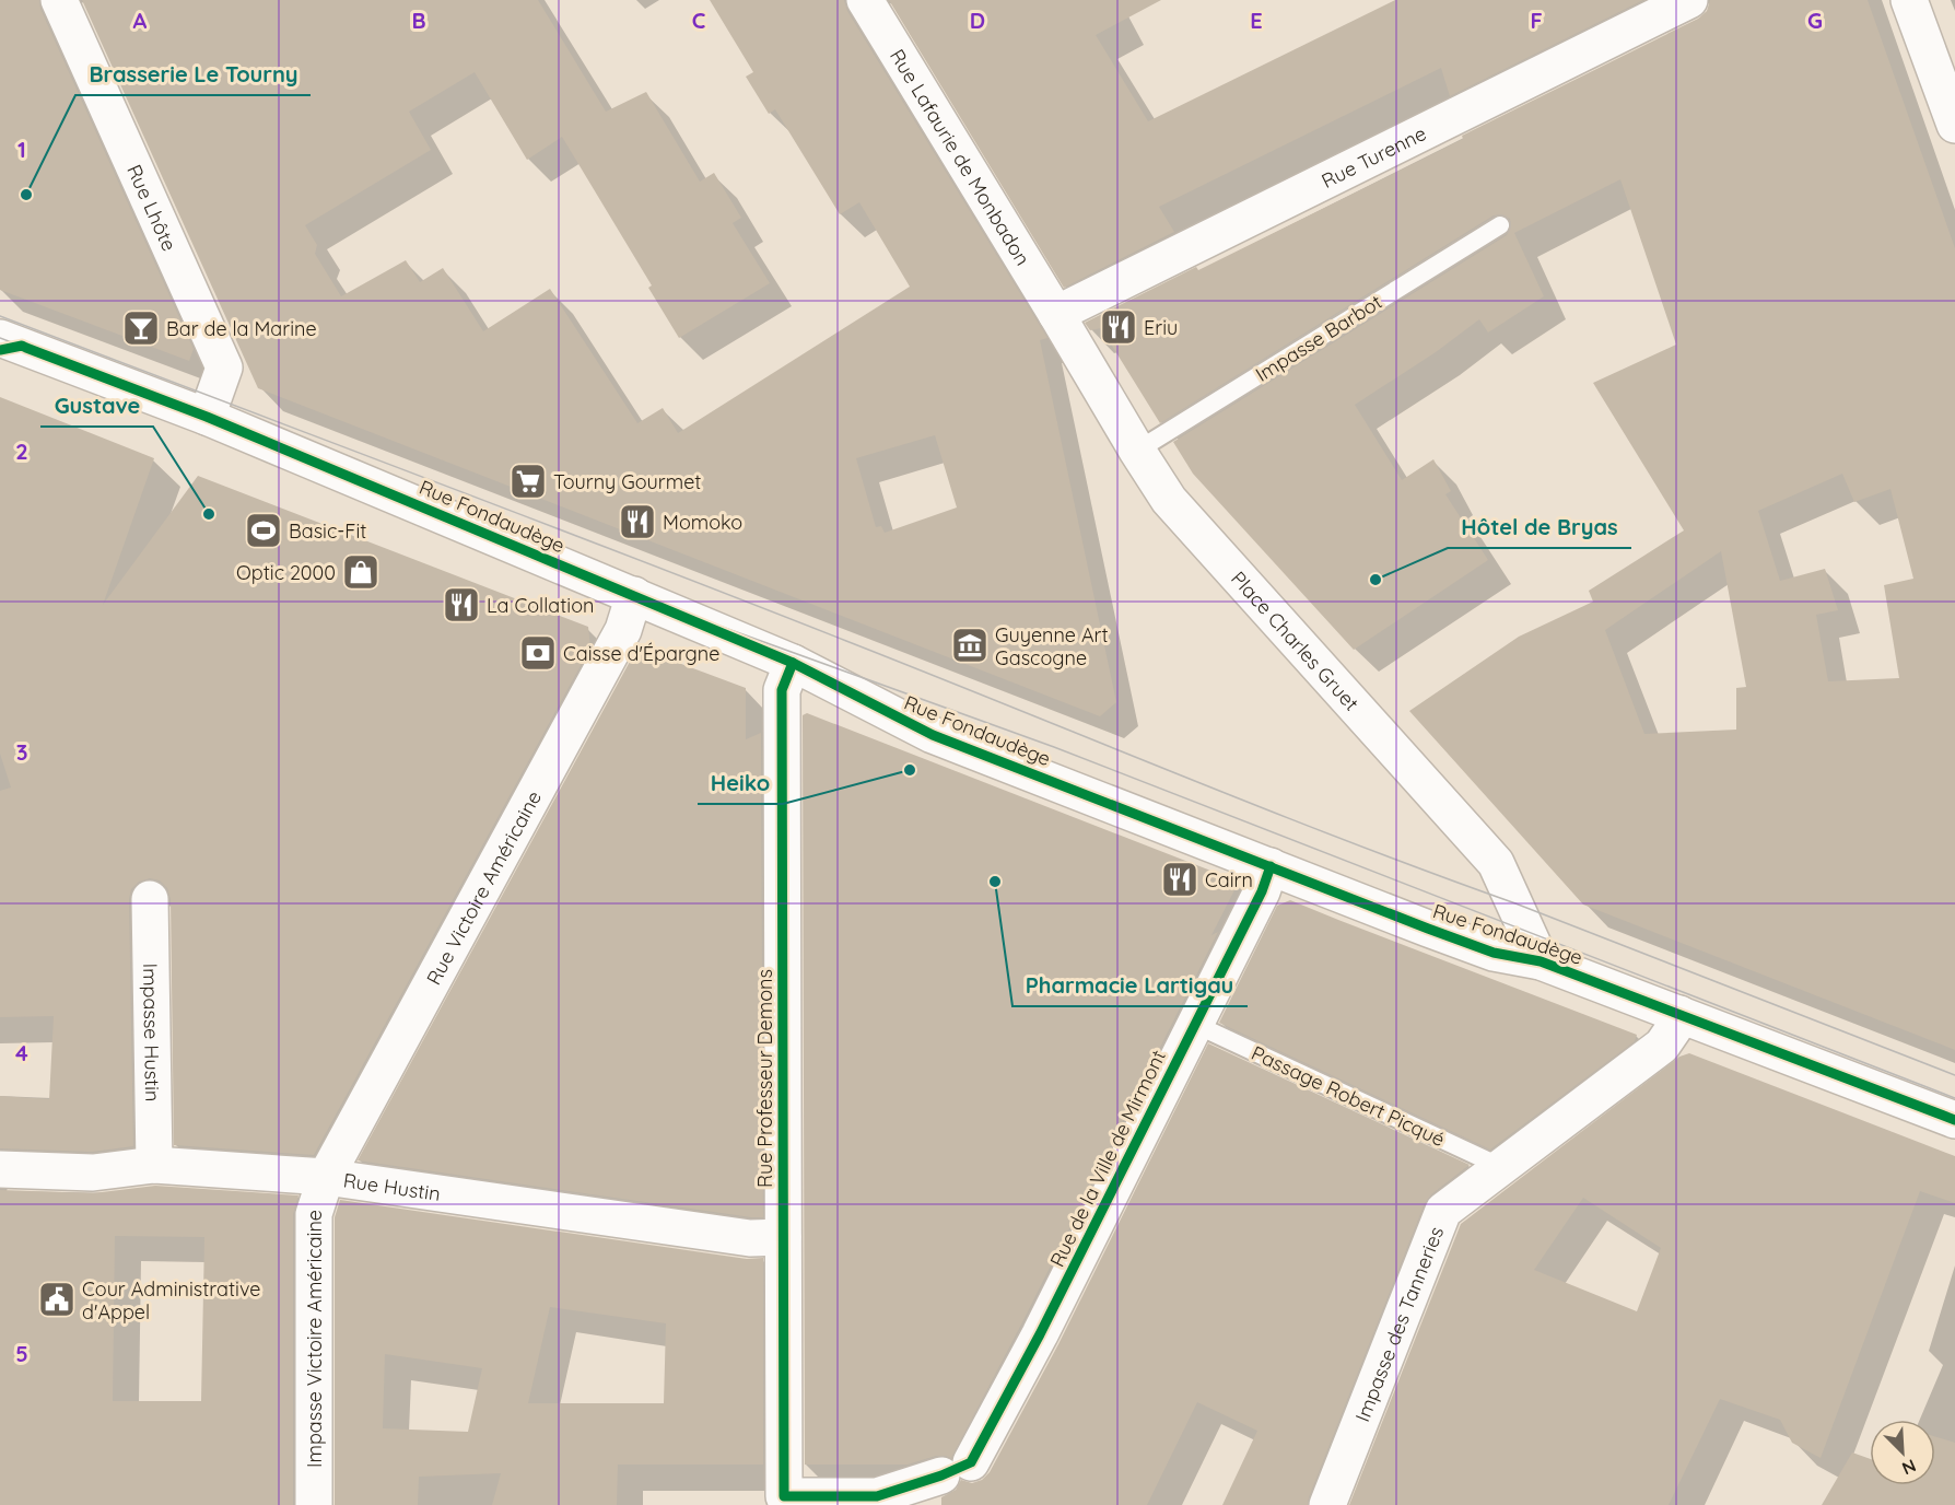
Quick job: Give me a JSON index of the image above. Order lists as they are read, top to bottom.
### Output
{
  "streets": {
    "street": [
      "Rue Lafaurie de Monbadon",
      "Rue Turenne",
      "Rue Lhôte",
      "Rue Fondaudège",
      "Place Charles Gruet",
      "Rue Victoire Américaine",
      "Impasse Hustin",
      "Rue Professeur Demons",
      "Rue de la Ville de Mirmont",
      "Rue Hustin",
      "Impasse des Tanneries",
      "Impasse Victoire Américaine"
    ],
    "lane": ["Impasse Barbot", "Passage Robert Picqué"]
  },
  "crossings": [
    ["Rue Lafaurie de Monbadon", "Rue Turenne"],
    ["Rue Lafaurie de Monbadon", "Place Charles Gruet"],
    ["Rue Turenne", "Place Charles Gruet"],
    ["Rue Lhôte", "Rue Fondaudège"],
    ["Impasse Barbot", "Place Charles Gruet"],
    ["Rue Fondaudège", "Place Charles Gruet"],
    ["Rue Fondaudège", "Rue Victoire Américaine"],
    ["Rue Fondaudège", "Rue Professeur Demons"],
    ["Rue Fondaudège", "Rue de la Ville de Mirmont"],
    ["Rue Fondaudège", "Impasse des Tanneries"],
    ["Rue Victoire Américaine", "Rue Hustin"],
    ["Rue Victoire Américaine", "Impasse Victoire Américaine"],
    ["Impasse Hustin", "Rue Hustin"],
    ["Rue Professeur Demons", "Rue de la Ville de Mirmont"],
    ["Rue Professeur Demons", "Rue Hustin"],
    ["Passage Robert Picqué", "Rue de la Ville de Mirmont"],
    ["Passage Robert Picqué", "Impasse des Tanneries"],
    ["Rue Hustin", "Impasse Victoire Américaine"]
  ],
  "places": {
    "other": [
      "Brasserie Le Tourny",
      "Gustave",
      "Hôtel de Bryas",
      "Heiko",
      "Pharmacie Lartigau"
    ],
    "restaurant": [
      "Eriu",
      "Momoko",
      "La Collation",
      "Cairn"
    ],
    "bar": ["Bar de la Marine"],
    "supermarket": ["Tourny Gourmet"],
    "sports": ["Basic-Fit"],
    "shop": ["Optic 2000"],
    "museum": ["Guyenne Art Gascogne"],
    "bank": ["Caisse d'Épargne"],
    "public building": ["Cour Administrative d'Appel"]
  },
  "north": "bottom right",
  "grid": {
    "columns": [
      "A",
      "B",
      "C",
      "D",
      "E",
      "F",
      "G"
    ],
    "rows": [
      "1",
      "2",
      "3",
      "4",
      "5"
    ]
  }
}
